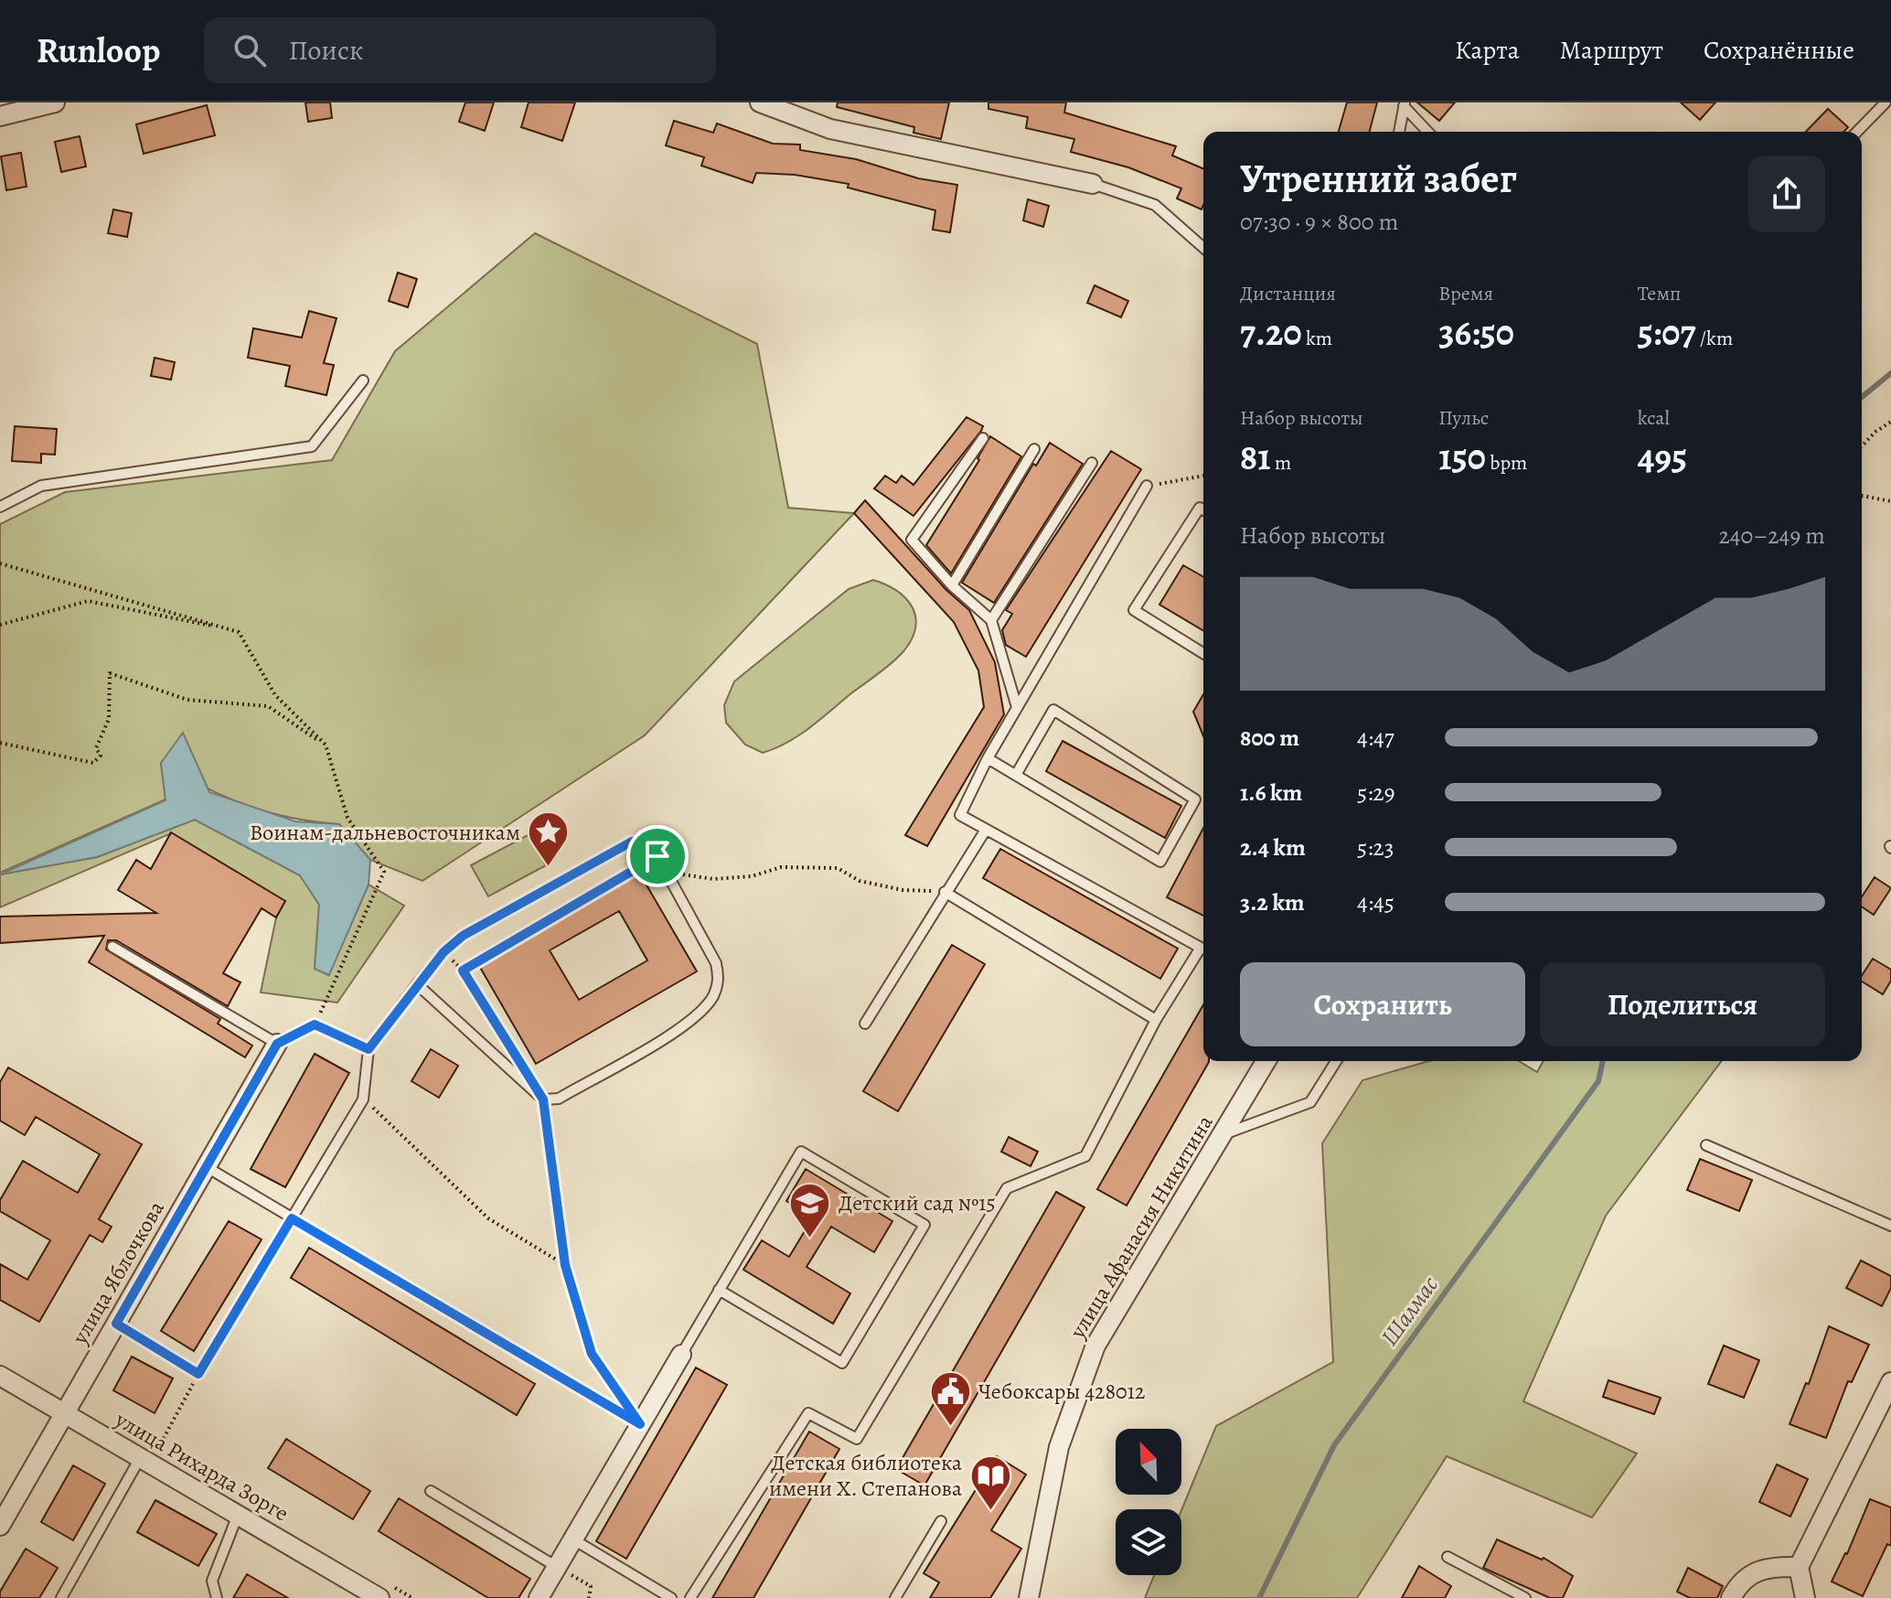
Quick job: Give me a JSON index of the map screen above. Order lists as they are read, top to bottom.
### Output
{
  "streets": {
    "street": ["улица Афанасия Никитина", "улица Яблочкова", "улица Рихарда Зорге"]
  },
  "crossings": [
    ["улица Яблочкова", "улица Рихарда Зорге"]
  ],
  "water": ["Шалмас"],
  "places": {
    "place": ["Воинам-дальневосточникам"],
    "school or university": ["Детский сад №15"],
    "public building": ["Чебоксары 428012"],
    "library": ["Детская библиотека имени Х. Степанова"]
  },
  "north": "top left",
  "page": {
    "header": "Runloop",
    "search": "Поиск",
    "nav": ["Карта", "Маршрут", "Сохранённые"],
    "heading": ["Утренний забег", "07:30 · 9 × 800 m"],
    "stats": [
      ["Дистанция", "7.20 km"],
      ["Время", "36:50"],
      ["Темп", "5:07 /km"],
      ["Набор высоты", "81 m"],
      ["Пульс", "150 bpm"],
      ["kcal", "495"]
    ],
    "chart": ["Набор высоты", "240–249 m"],
    "list": [
      {
        "name": "800 m",
        "note": "4:47"
      },
      {
        "name": "1.6 km",
        "note": "5:29"
      },
      {
        "name": "2.4 km",
        "note": "5:23"
      },
      {
        "name": "3.2 km",
        "note": "4:45"
      }
    ],
    "buttons": ["Сохранить", "Поделиться"]
  }
}
